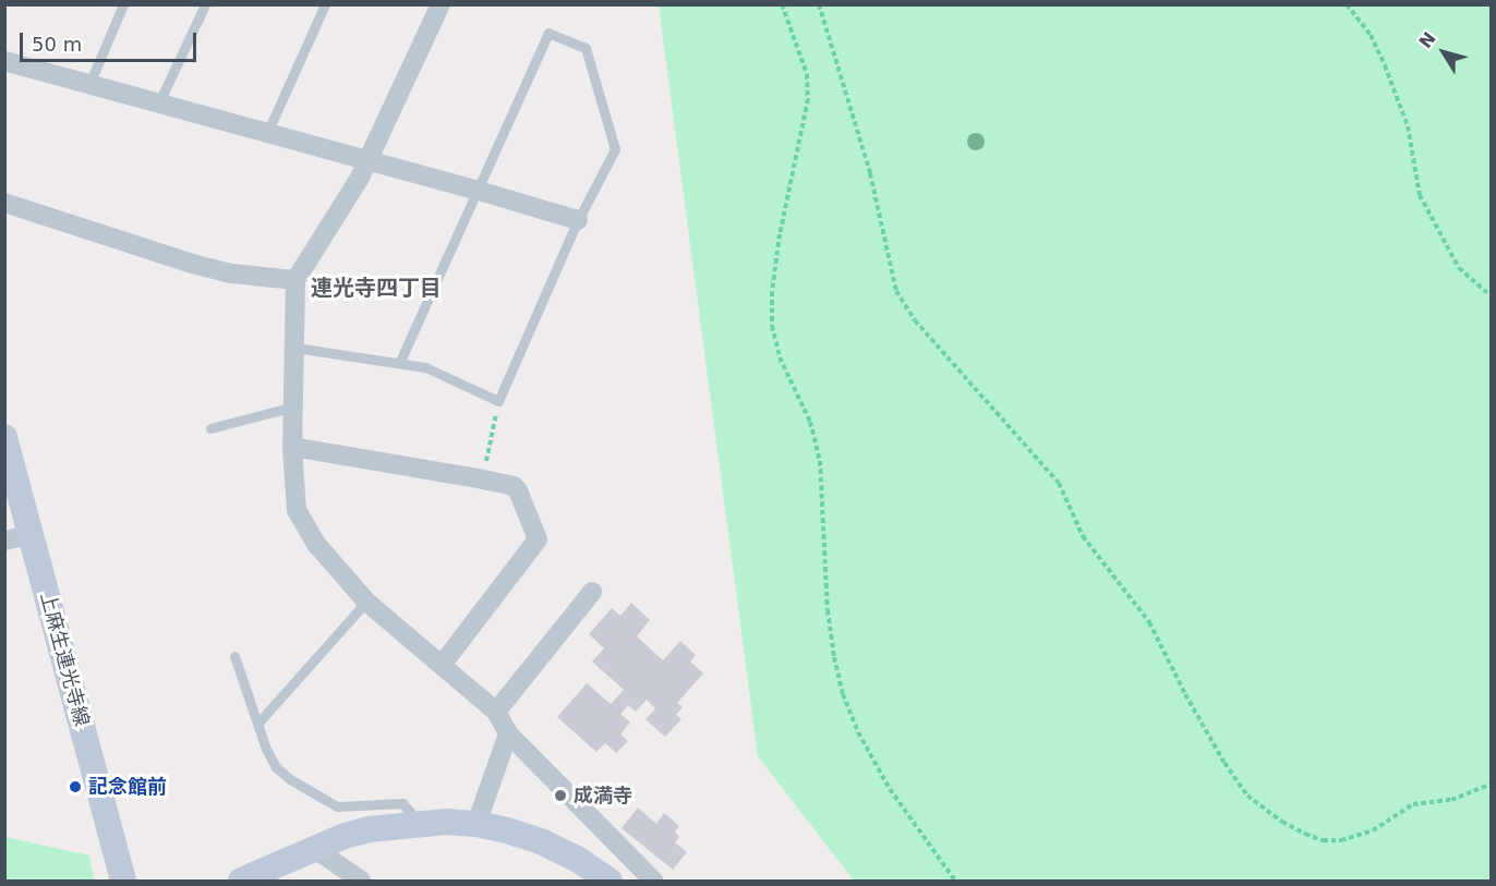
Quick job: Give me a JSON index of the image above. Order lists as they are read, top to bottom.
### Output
{
  "streets": {
    "main road": ["上麻生連光寺線"]
  },
  "districts": ["連光寺四丁目"],
  "places": ["記念館前", "成満寺"],
  "scale_bar": "50 m",
  "north": "top left"
}
